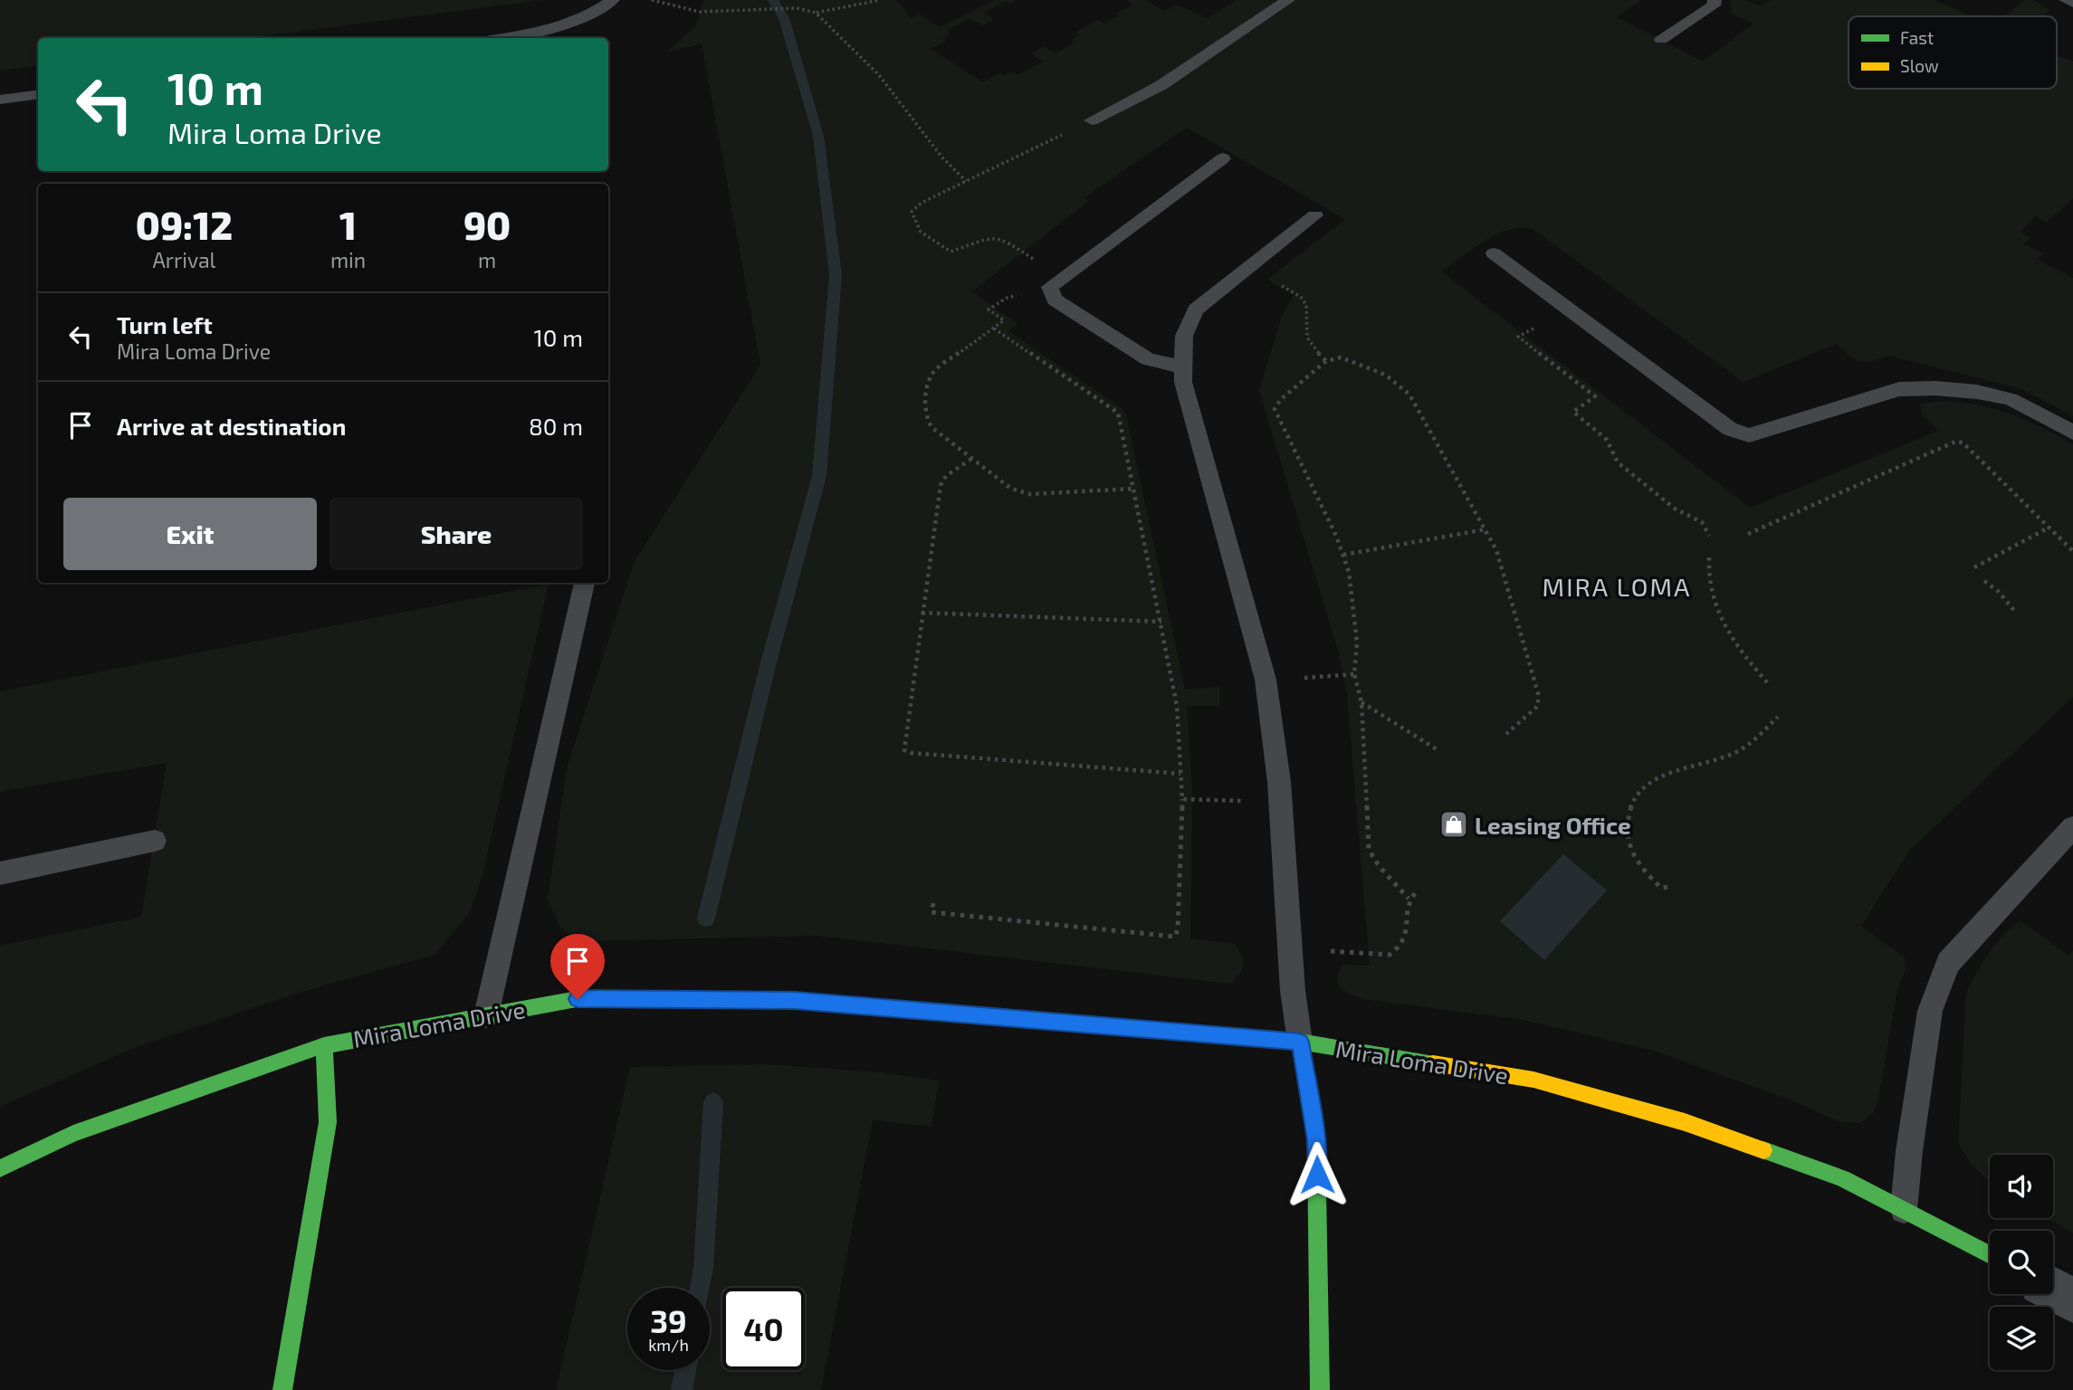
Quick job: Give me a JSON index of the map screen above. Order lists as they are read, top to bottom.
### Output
{
  "streets": {
    "street": ["Mira Loma Drive"]
  },
  "districts": ["MIRA LOMA"],
  "places": {
    "shop": ["Leasing Office"]
  },
  "legend": ["Fast", "Slow"],
  "page": {
    "turn": ["10 m", "Mira Loma Drive"],
    "eta": [
      "09:12",
      "Arrival",
      "1",
      "min",
      "90",
      "m"
    ],
    "list": [
      {
        "name": "Turn left",
        "note": "Mira Loma Drive",
        "value": "10 m"
      },
      {
        "name": "Arrive at destination",
        "value": "80 m"
      }
    ],
    "buttons": ["Exit", "Share"],
    "speed": "39 km/h",
    "limit": "40"
  }
}
